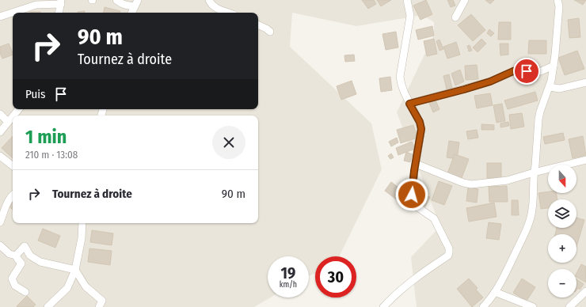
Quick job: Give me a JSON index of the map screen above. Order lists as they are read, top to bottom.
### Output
{
  "north": "bottom",
  "page": {
    "turn": ["90 m", "Tournez à droite"],
    "then": "Puis",
    "heading": ["1 min", "210 m · 13:08"],
    "map_buttons": ["+", "−"],
    "list": [
      {
        "name": "Tournez à droite",
        "value": "90 m"
      }
    ],
    "speed": "19 km/h",
    "limit": "30"
  }
}
